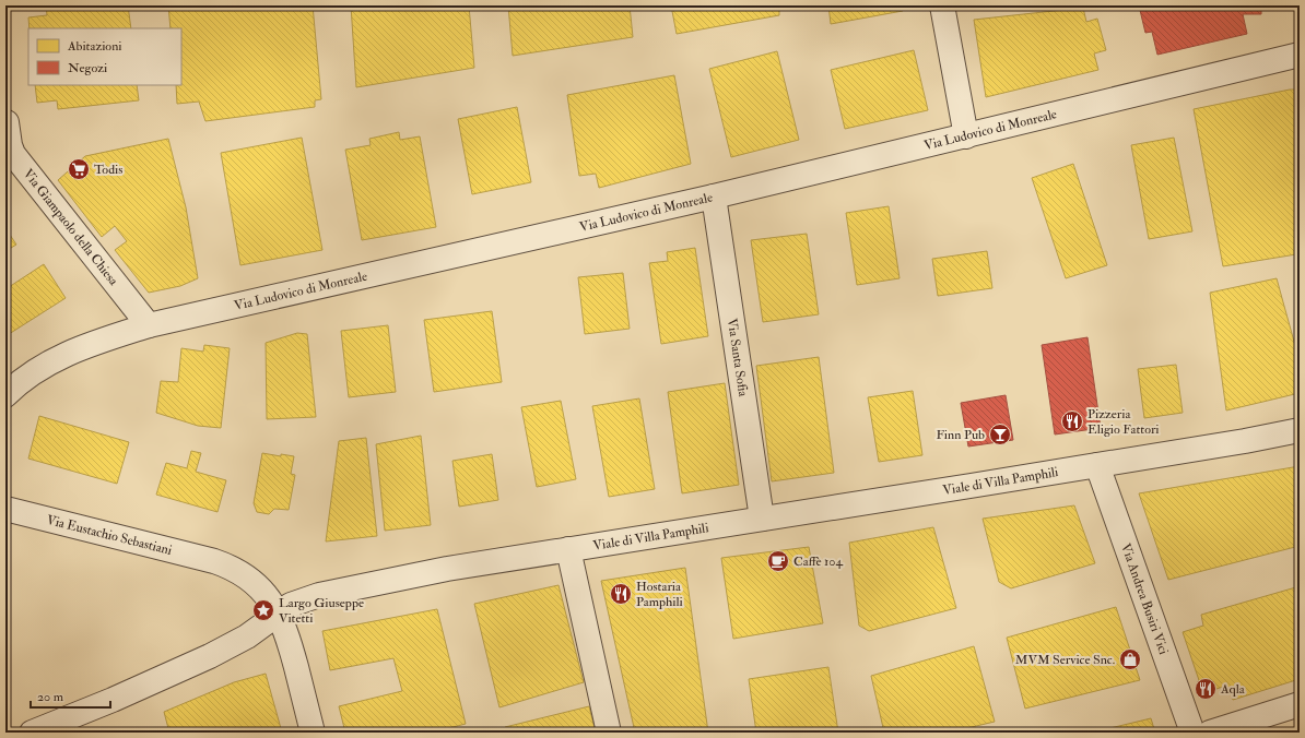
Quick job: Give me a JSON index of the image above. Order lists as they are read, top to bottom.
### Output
{
  "streets": {
    "street": [
      "Via Ludovico di Monreale",
      "Via Giampaolo della Chiesa",
      "Via Santa Sofia",
      "Viale di Villa Pamphili",
      "Via Eustachio Sebastiani",
      "Via Andrea Busiri Vici"
    ]
  },
  "crossings": [
    ["Via Ludovico di Monreale", "Via Giampaolo della Chiesa"],
    ["Via Ludovico di Monreale", "Via Santa Sofia"],
    ["Via Santa Sofia", "Viale di Villa Pamphili"],
    ["Viale di Villa Pamphili", "Via Eustachio Sebastiani"],
    ["Viale di Villa Pamphili", "Via Andrea Busiri Vici"]
  ],
  "places": {
    "supermarket": ["Todis"],
    "restaurant": ["Pizzeria Eligio Fattori", "Hostaria Pamphili", "Aqla"],
    "bar": ["Finn Pub"],
    "cafe": ["Caffè 104"],
    "place": ["Largo Giuseppe Vitetti"],
    "shop": ["MVM Service Snc."]
  },
  "legend": ["Abitazioni", "Negozi"],
  "scale_bar": "20 m"
}
